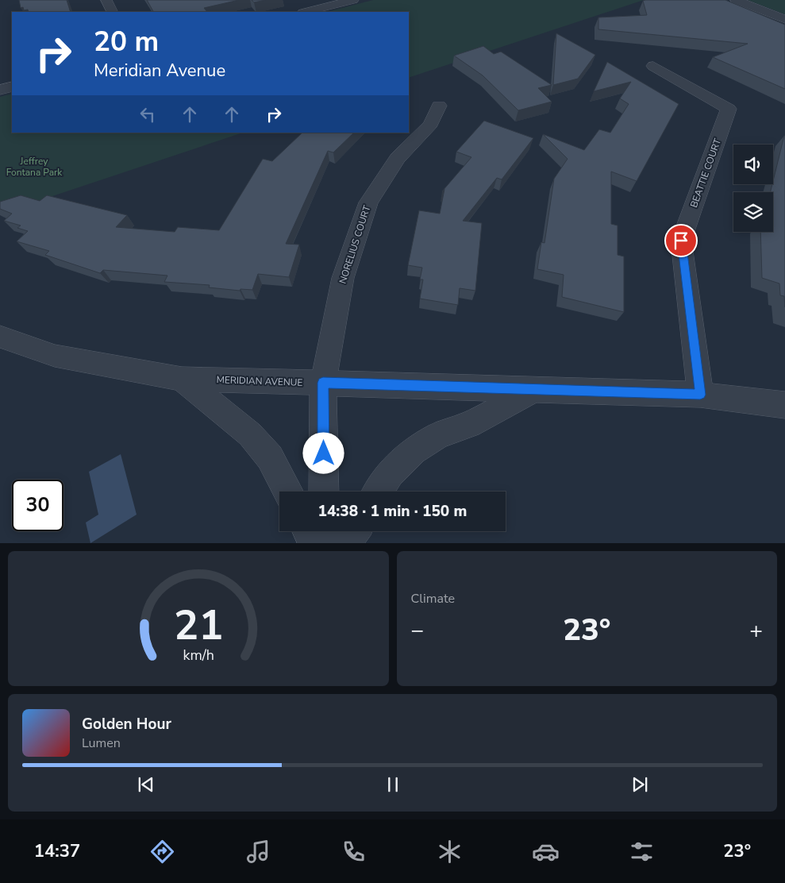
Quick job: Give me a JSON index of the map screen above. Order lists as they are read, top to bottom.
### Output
{
  "streets": {
    "street": ["BEATTIE COURT", "NORELIUS COURT", "MERIDIAN AVENUE"]
  },
  "crossings": [
    ["BEATTIE COURT", "MERIDIAN AVENUE"],
    ["NORELIUS COURT", "MERIDIAN AVENUE"]
  ],
  "parks": ["Jeffrey Fontana Park"],
  "page": {
    "turn": ["20 m", "Meridian Avenue"],
    "limit": "30",
    "trip": "14:38 · 1 min · 150 m",
    "tile": "Climate",
    "heat": ["−", "23°", "+"],
    "song": ["Golden Hour", "Lumen"],
    "tabs": ["14:37", "23°"],
    "gauge": ["21", "km/h"]
  }
}
